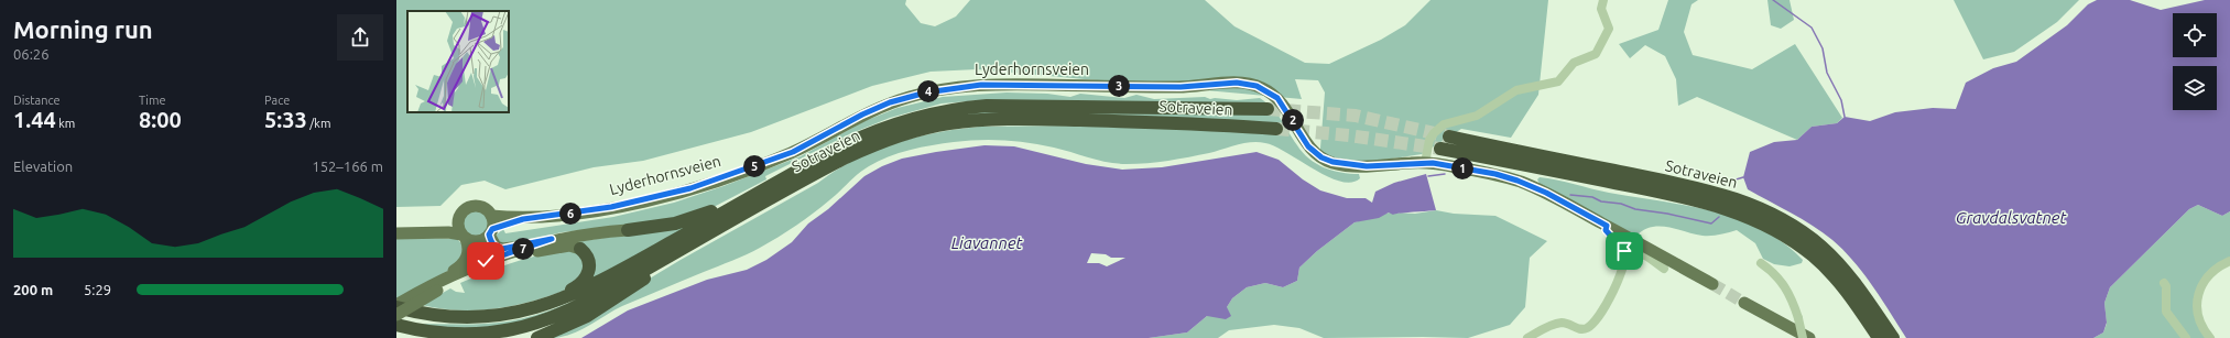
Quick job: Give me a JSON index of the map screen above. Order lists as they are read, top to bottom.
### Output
{
  "streets": {
    "highway": ["Sotraveien"],
    "main road": ["Lyderhornsveien"]
  },
  "water": ["Gravdalsvatnet", "Liavannet"],
  "page": {
    "heading": ["Morning run", "06:26"],
    "stats": [
      ["Distance", "1.44 km"],
      ["Time", "8:00"],
      ["Pace", "5:33 /km"]
    ],
    "pins": [
      "3",
      "4",
      "2",
      "5",
      "1",
      "6",
      "7"
    ],
    "chart": ["Elevation", "152–166 m"],
    "list": [
      {
        "name": "200 m",
        "note": "5:29"
      }
    ]
  }
}
